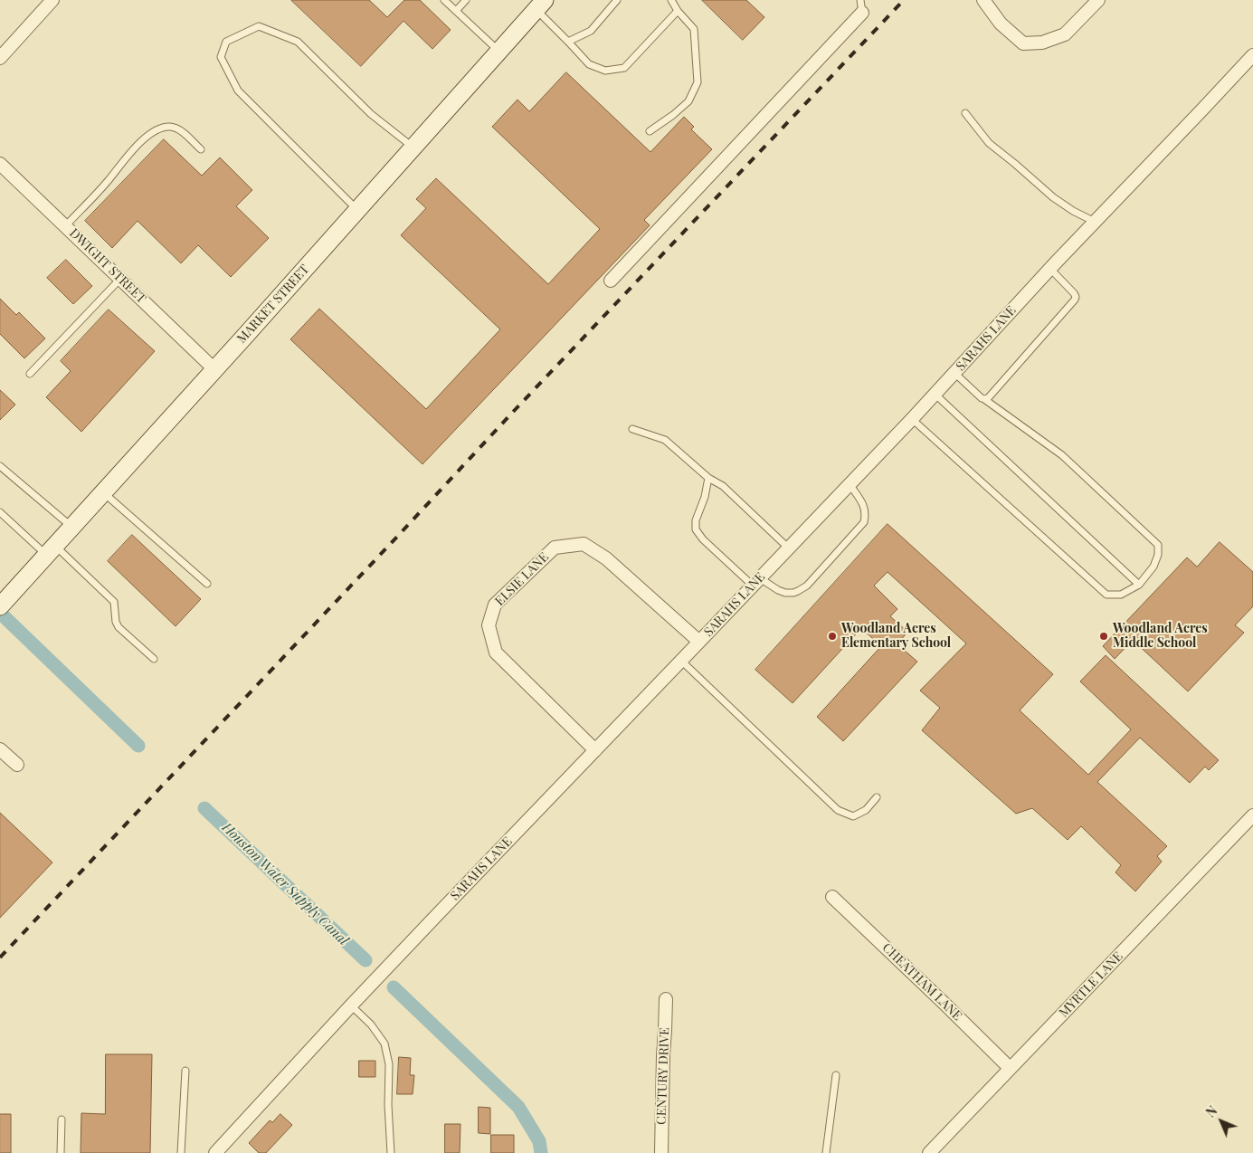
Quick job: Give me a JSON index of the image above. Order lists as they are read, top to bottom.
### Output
{
  "streets": {
    "main road": ["MARKET STREET"],
    "street": [
      "DWIGHT STREET",
      "SARAHS LANE",
      "ELSIE LANE",
      "CHEATHAM LANE",
      "MYRTLE LANE",
      "CENTURY DRIVE"
    ]
  },
  "crossings": [
    ["DWIGHT STREET", "MARKET STREET"],
    ["SARAHS LANE", "ELSIE LANE"],
    ["CHEATHAM LANE", "MYRTLE LANE"]
  ],
  "water": ["Houston Water Supply Canal"],
  "places": ["Woodland Acres Elementary School", "Woodland Acres Middle School"],
  "north": "top left"
}
